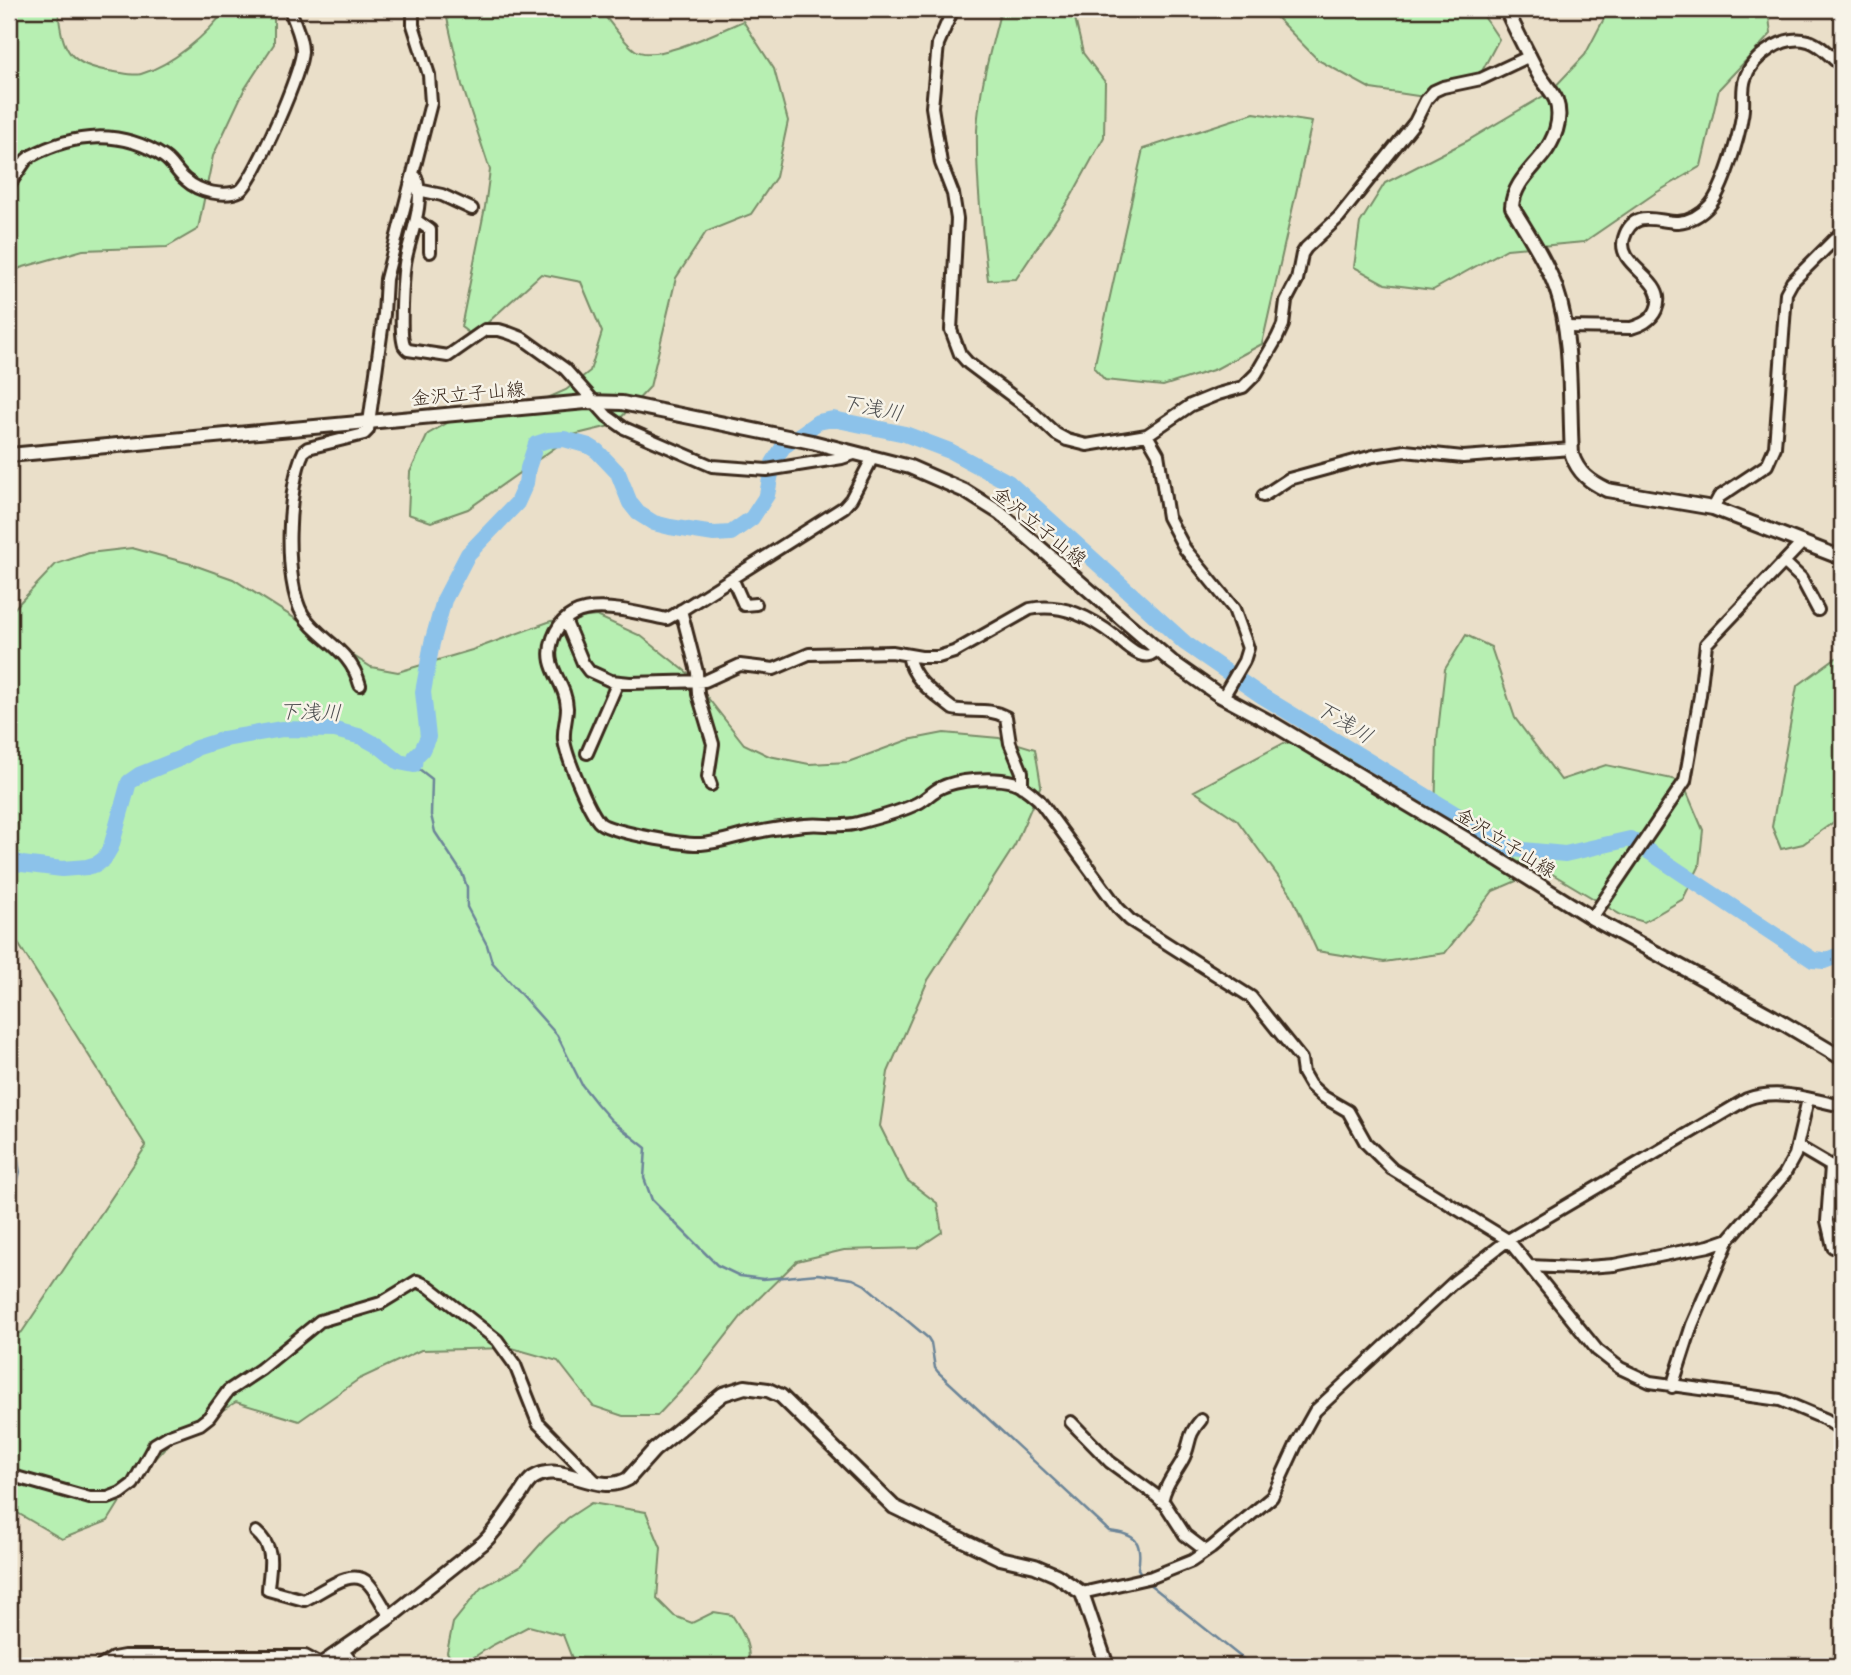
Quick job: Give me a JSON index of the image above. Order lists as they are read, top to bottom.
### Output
{
  "streets": {
    "street": ["金沢立子山線"]
  },
  "water": ["下浅川"]
}
